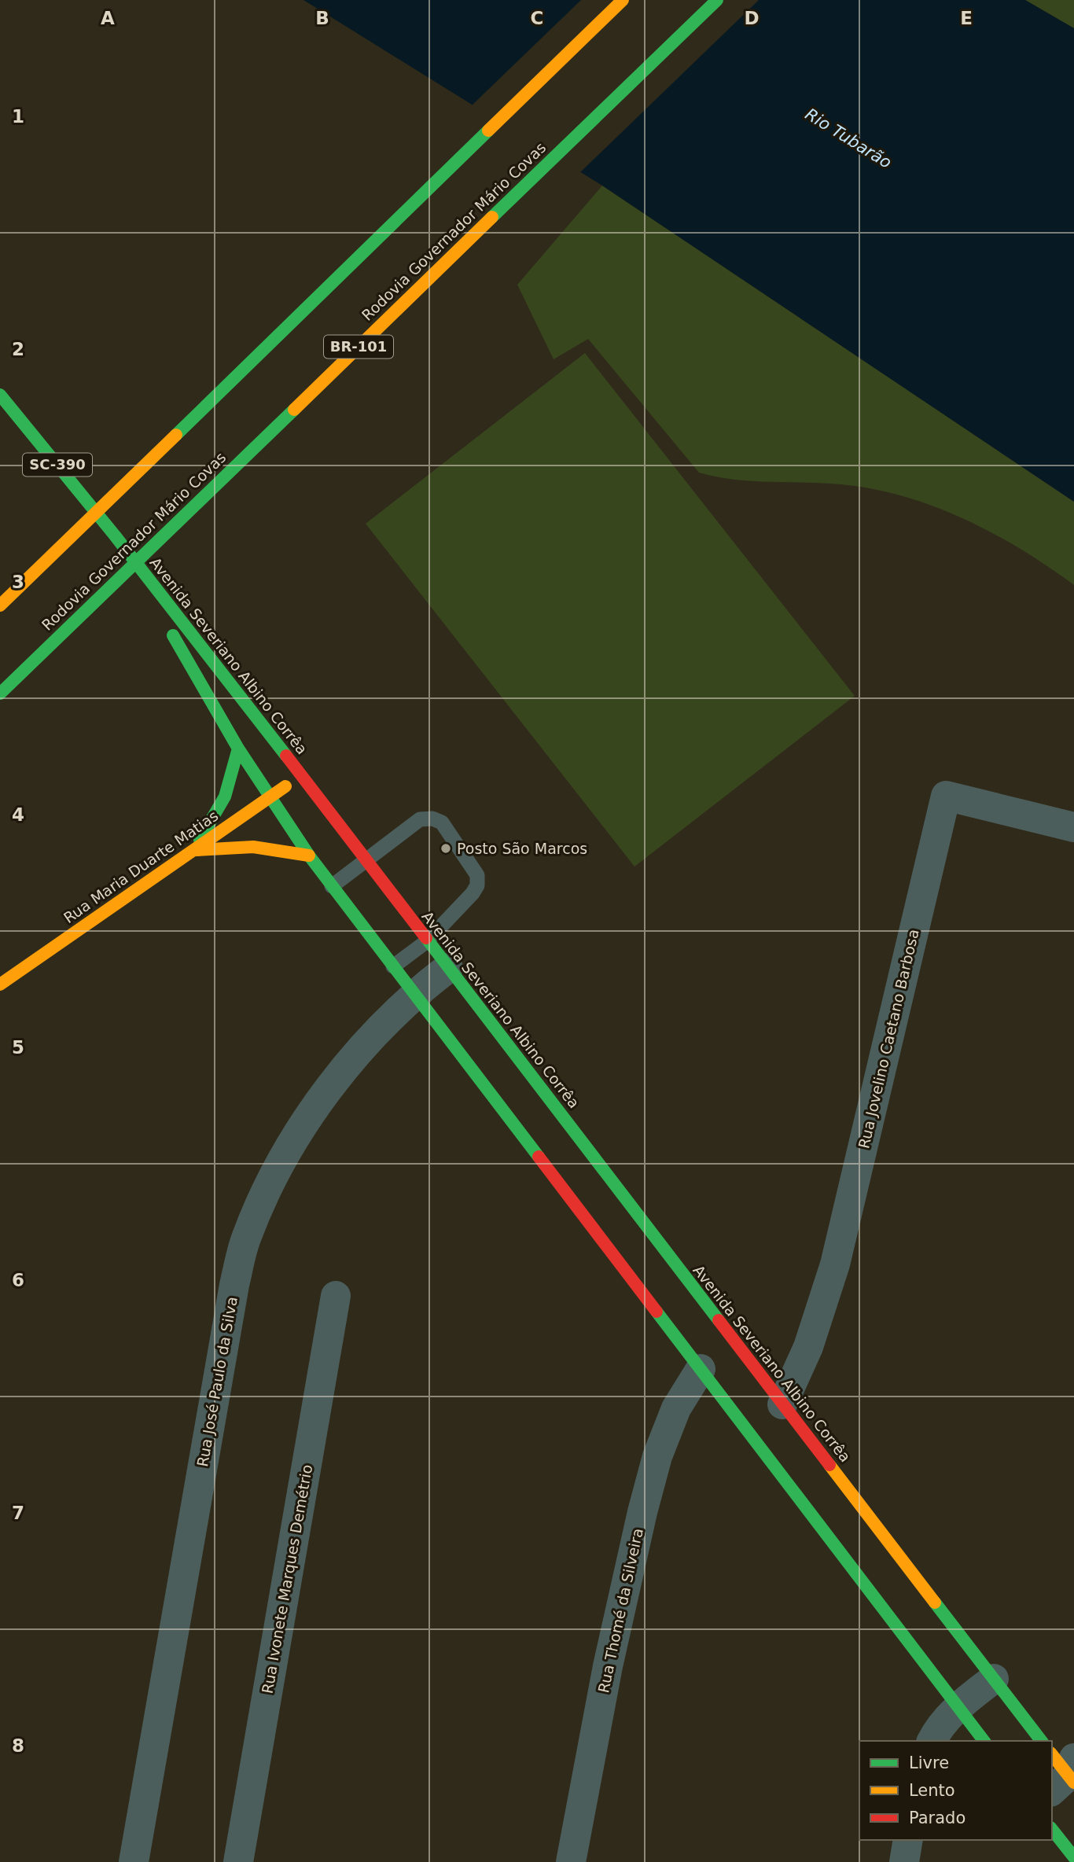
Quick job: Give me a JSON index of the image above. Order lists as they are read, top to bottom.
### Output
{
  "streets": {
    "main road": [
      "Rodovia Governador Mário Covas",
      "BR-101",
      "SC-390",
      "Avenida Severiano Albino Corrêa",
      "Rua Maria Duarte Matias"
    ],
    "street": [
      "Rua Jovelino Caetano Barbosa",
      "Rua José Paulo da Silva",
      "Rua Ivonete Marques Demétrio",
      "Rua Thomé da Silveira"
    ]
  },
  "crossings": [
    ["SC-390", "Avenida Severiano Albino Corrêa"],
    ["Avenida Severiano Albino Corrêa", "Rua Maria Duarte Matias"],
    ["Avenida Severiano Albino Corrêa", "Rua Jovelino Caetano Barbosa"],
    ["Avenida Severiano Albino Corrêa", "Rua José Paulo da Silva"],
    ["Avenida Severiano Albino Corrêa", "Rua Thomé da Silveira"]
  ],
  "water": ["Rio Tubarão"],
  "places": ["Posto São Marcos"],
  "legend": ["Livre", "Lento", "Parado"],
  "grid": {
    "columns": [
      "A",
      "B",
      "C",
      "D",
      "E"
    ],
    "rows": [
      "1",
      "2",
      "3",
      "4",
      "5",
      "6",
      "7",
      "8"
    ]
  }
}
